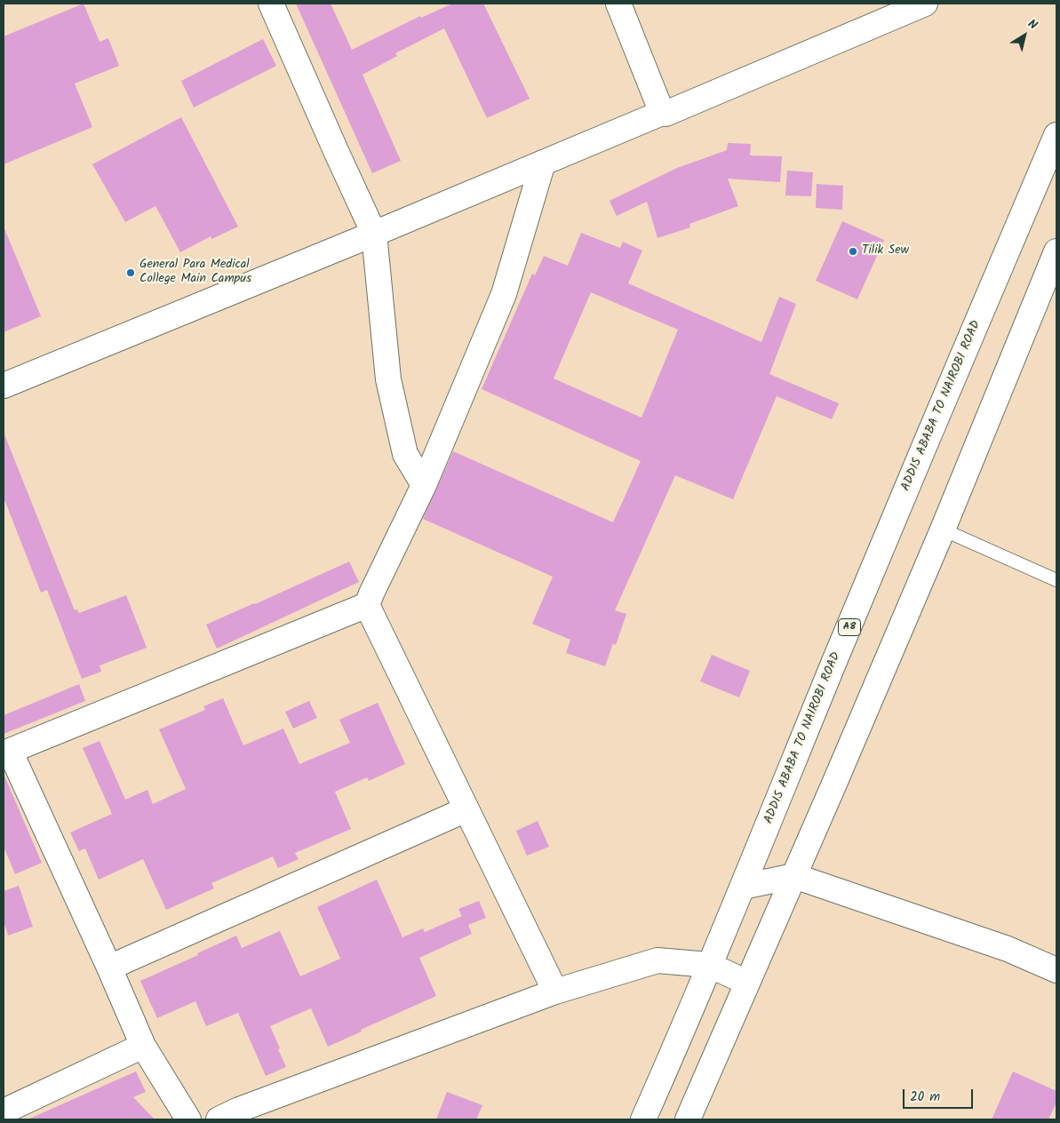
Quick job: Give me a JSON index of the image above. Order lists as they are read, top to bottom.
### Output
{
  "streets": {
    "main road": ["ADDIS ABABA TO NAIROBI ROAD", "A8"]
  },
  "places": ["Tilik Sew", "General Para Medical College Main Campus"],
  "scale_bar": "20 m",
  "north": "top right"
}
